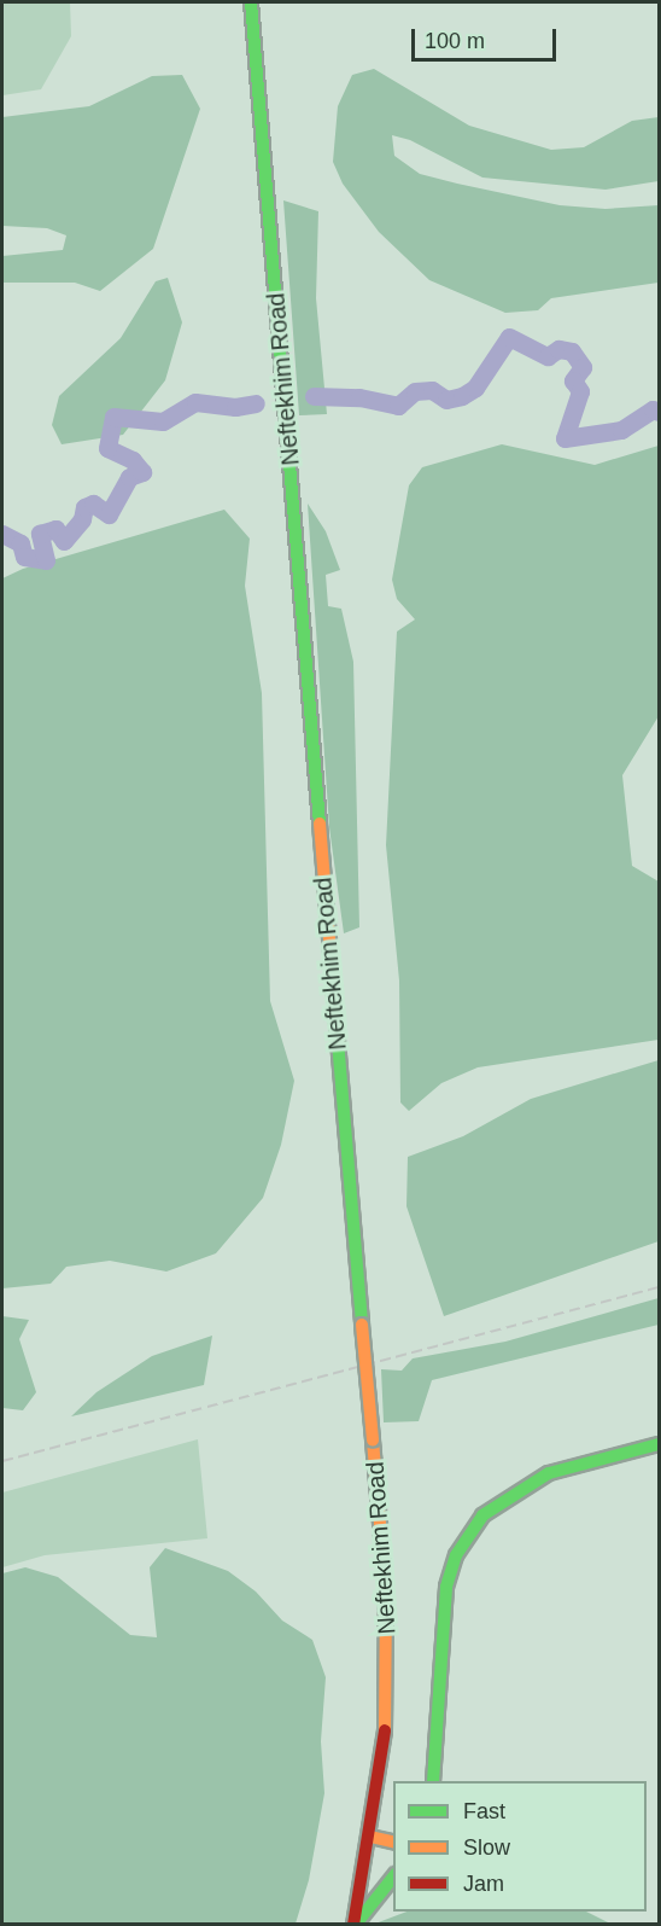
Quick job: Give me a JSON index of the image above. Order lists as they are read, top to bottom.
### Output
{
  "streets": {
    "main road": ["Neftekhim Road"]
  },
  "legend": ["Fast", "Slow", "Jam"],
  "scale_bar": "100 m"
}
